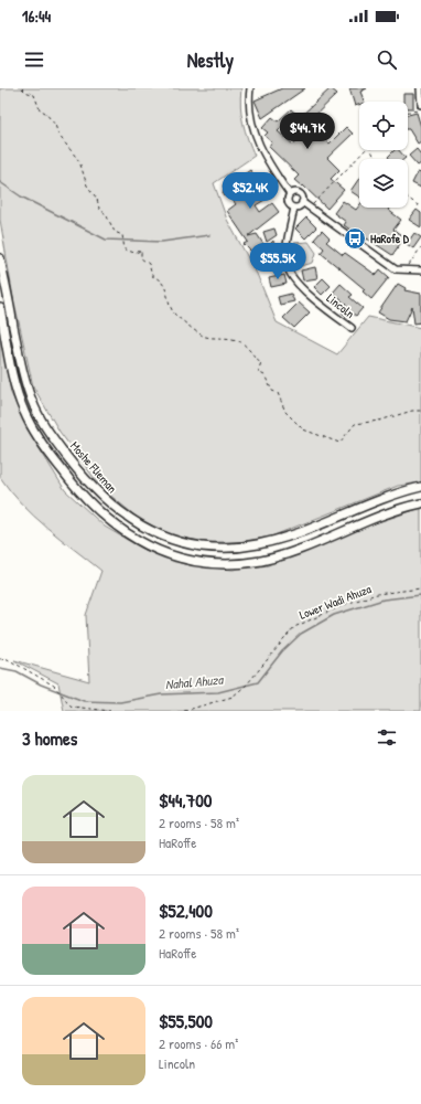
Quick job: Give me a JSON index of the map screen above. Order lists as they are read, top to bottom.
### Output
{
  "streets": {
    "main road": ["Moshe Flieman"],
    "street": ["Lincoln"],
    "path": ["Lower Wadi Ahuza"]
  },
  "water": ["Nahal Ahuza"],
  "places": {
    "bus stop": ["HaRofe D"]
  },
  "page": {
    "status": "16:44",
    "header": "Nestly",
    "price": ["$44.7K", "$52.4K", "$55.5K"],
    "heading": "3 homes",
    "list": [
      {
        "name": "$44,700",
        "note": "2 rooms · 58 m² · HaRoffe"
      },
      {
        "name": "$52,400",
        "note": "2 rooms · 58 m² · HaRoffe"
      },
      {
        "name": "$55,500",
        "note": "2 rooms · 66 m² · Lincoln"
      }
    ]
  }
}
